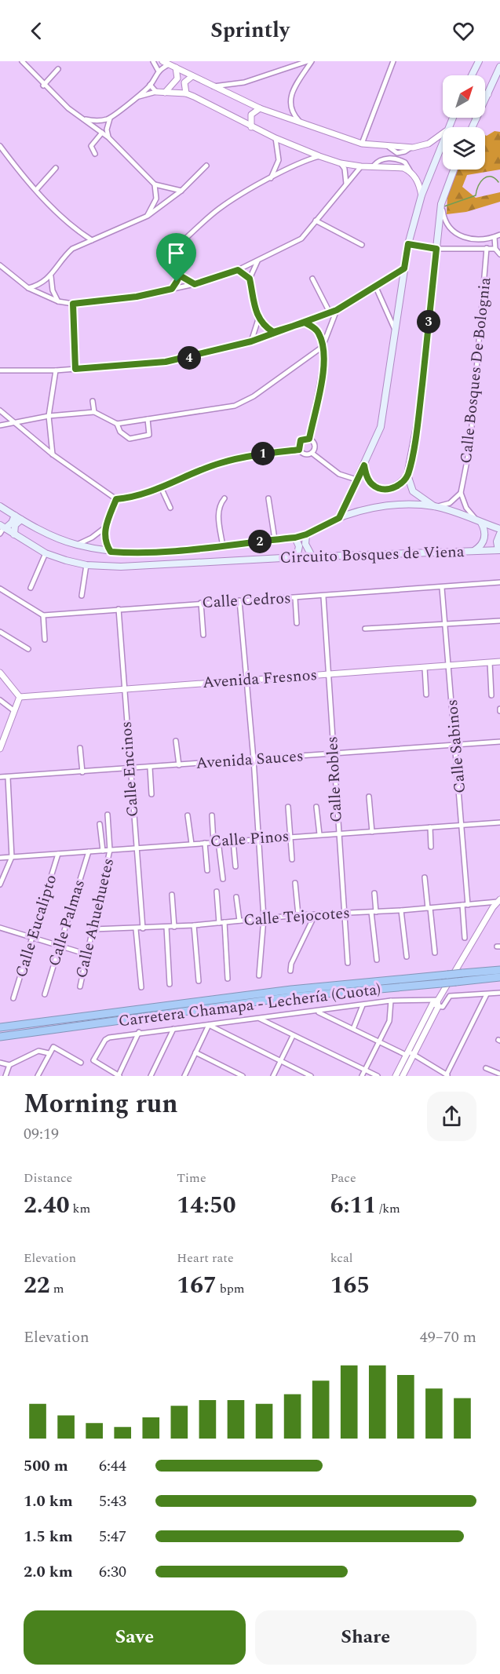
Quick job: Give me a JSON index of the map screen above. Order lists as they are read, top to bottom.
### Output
{
  "streets": {
    "highway": ["Carretera Chamapa - Lechería (Cuota)"],
    "main road": ["Circuito Bosques de Viena"],
    "street": [
      "Calle Bosques De Bolognia",
      "Calle Cedros",
      "Avenida Fresnos",
      "Calle Sabinos",
      "Avenida Sauces",
      "Calle Encinos",
      "Calle Robles",
      "Calle Pinos",
      "Calle Tejocotes",
      "Calle Ahuehuetes",
      "Calle Palmas",
      "Calle Eucalipto"
    ]
  },
  "crossings": [
    ["Calle Cedros", "Calle Sabinos"],
    ["Calle Cedros", "Calle Encinos"],
    ["Calle Cedros", "Calle Robles"],
    ["Avenida Fresnos", "Calle Sabinos"],
    ["Avenida Fresnos", "Calle Encinos"],
    ["Avenida Fresnos", "Calle Robles"],
    ["Calle Sabinos", "Avenida Sauces"],
    ["Calle Sabinos", "Calle Pinos"],
    ["Calle Sabinos", "Calle Tejocotes"],
    ["Avenida Sauces", "Calle Encinos"],
    ["Avenida Sauces", "Calle Robles"],
    ["Calle Encinos", "Calle Pinos"],
    ["Calle Encinos", "Calle Tejocotes"],
    ["Calle Robles", "Calle Pinos"],
    ["Calle Robles", "Calle Tejocotes"],
    ["Calle Pinos", "Calle Ahuehuetes"],
    ["Calle Pinos", "Calle Palmas"],
    ["Calle Pinos", "Calle Eucalipto"],
    ["Calle Tejocotes", "Calle Ahuehuetes"]
  ],
  "north": "top right",
  "page": {
    "header": "Sprintly",
    "pins": [
      "3",
      "4",
      "1",
      "2"
    ],
    "heading": ["Morning run", "09:19"],
    "stats": [
      ["Distance", "2.40 km"],
      ["Time", "14:50"],
      ["Pace", "6:11 /km"],
      ["Elevation", "22 m"],
      ["Heart rate", "167 bpm"],
      ["kcal", "165"]
    ],
    "chart": ["Elevation", "49–70 m"],
    "list": [
      {
        "name": "500 m",
        "note": "6:44"
      },
      {
        "name": "1.0 km",
        "note": "5:43"
      },
      {
        "name": "1.5 km",
        "note": "5:47"
      },
      {
        "name": "2.0 km",
        "note": "6:30"
      }
    ],
    "buttons": ["Save", "Share"]
  }
}
